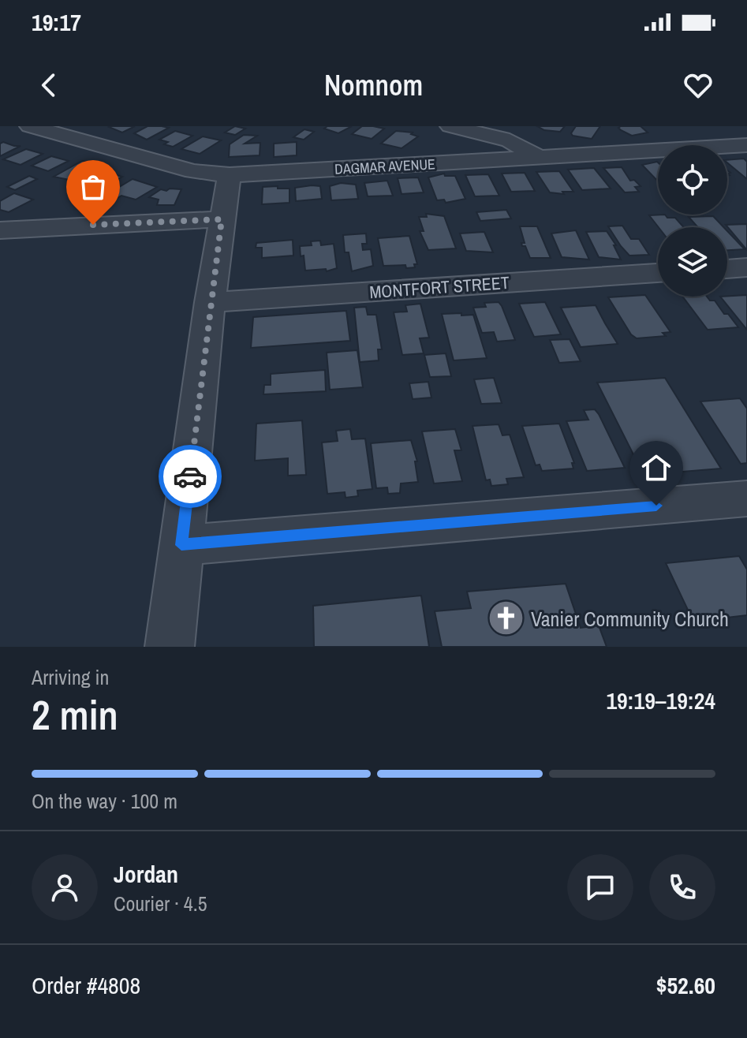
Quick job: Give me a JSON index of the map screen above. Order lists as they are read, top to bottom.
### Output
{
  "streets": {
    "street": ["DAGMAR AVENUE", "MONTFORT STREET"]
  },
  "places": {
    "church": ["Vanier Community Church"]
  },
  "page": {
    "status": "19:17",
    "header": "Nomnom",
    "heading": ["2 min", "Arriving in", "19:19–19:24"],
    "panel": [
      "Jordan",
      "Courier · 4.5",
      "Order #4808",
      "$52.60"
    ],
    "bar": "On the way · 100 m"
  }
}
